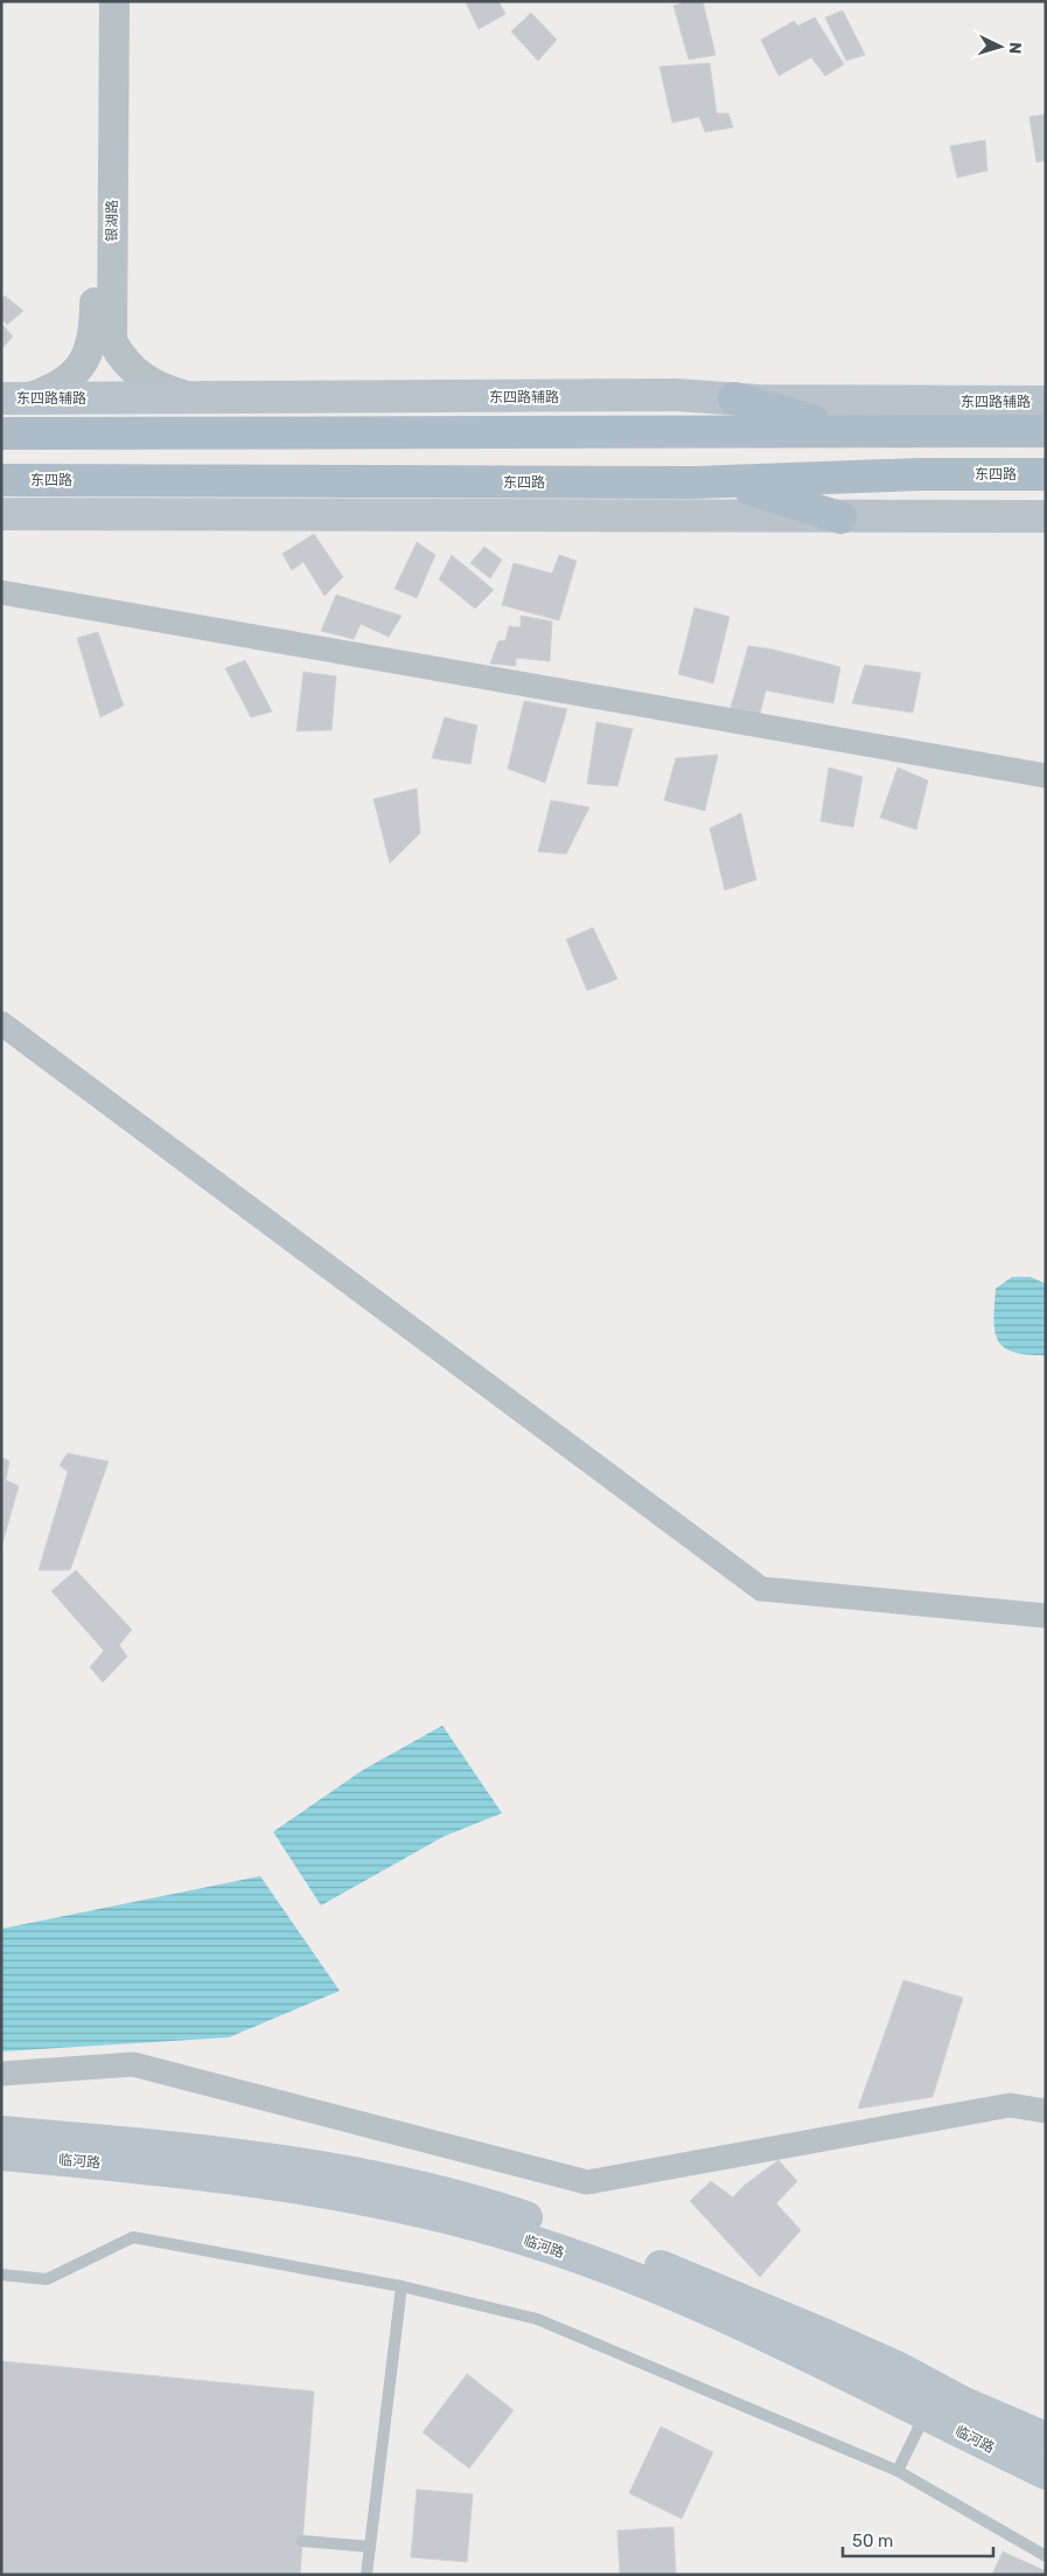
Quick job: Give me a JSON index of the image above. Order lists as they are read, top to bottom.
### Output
{
  "streets": {
    "main road": ["东四路辅路", "东四路", "临河路"],
    "street": ["银湖路"]
  },
  "crossings": [
    ["银湖路", "东四路辅路"]
  ],
  "scale_bar": "50 m",
  "north": "right"
}
